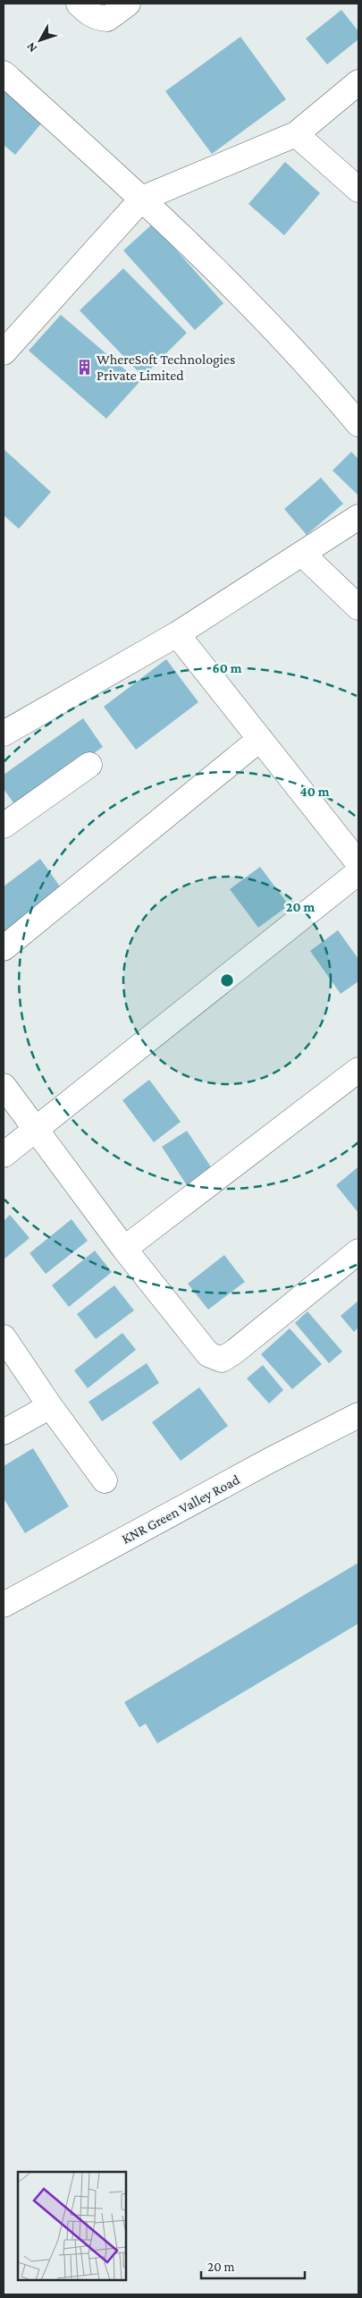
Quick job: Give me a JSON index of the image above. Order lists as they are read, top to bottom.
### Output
{
  "streets": {
    "street": ["KNR Green Valley Road"]
  },
  "places": {
    "building": ["WhereSoft Technologies Private Limited"]
  },
  "scale_bar": "20 m",
  "north": "bottom left",
  "rings": ["60 m", "40 m", "20 m"]
}
